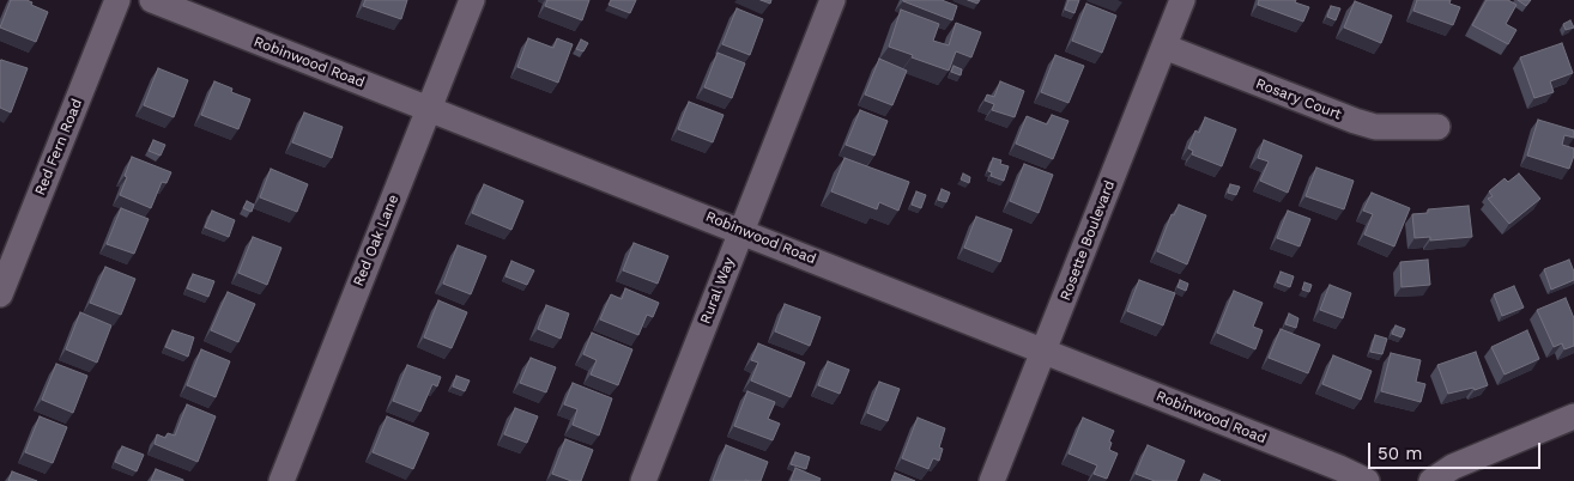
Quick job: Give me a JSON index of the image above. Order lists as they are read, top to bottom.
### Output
{
  "streets": {
    "street": [
      "Robinwood Road",
      "Rosary Court",
      "Red Fern Road",
      "Red Oak Lane",
      "Rosette Boulevard",
      "Rural Way"
    ]
  },
  "crossings": [
    ["Robinwood Road", "Red Oak Lane"],
    ["Robinwood Road", "Rosette Boulevard"],
    ["Robinwood Road", "Rural Way"],
    ["Rosary Court", "Rosette Boulevard"]
  ],
  "scale_bar": "50 m"
}
